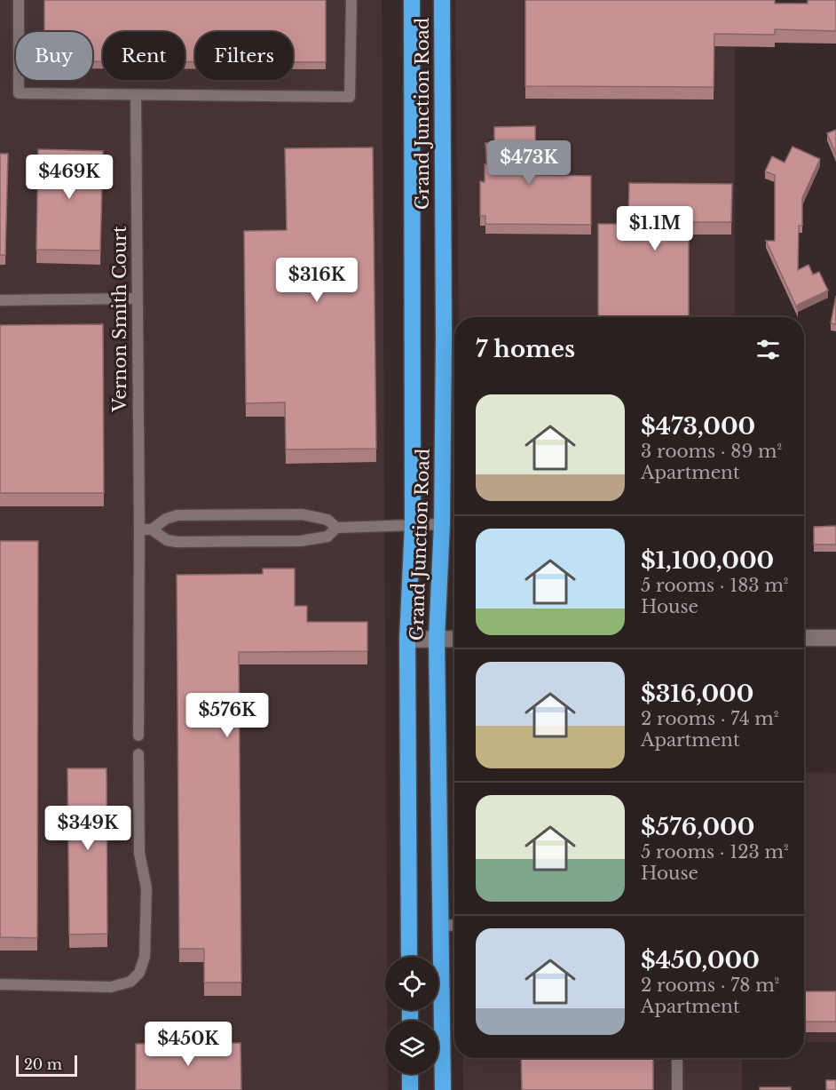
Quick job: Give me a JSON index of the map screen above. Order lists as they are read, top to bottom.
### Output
{
  "streets": {
    "highway": ["Grand Junction Road"],
    "lane": ["Vernon Smith Court"]
  },
  "scale_bar": "20 m",
  "page": {
    "chip": ["Buy", "Rent", "Filters"],
    "price": [
      "$473K",
      "$469K",
      "$1.1M",
      "$316K",
      "$576K",
      "$349K",
      "$450K"
    ],
    "heading": "7 homes",
    "list": [
      {
        "name": "$473,000",
        "note": "3 rooms · 89 m² · Apartment"
      },
      {
        "name": "$1,100,000",
        "note": "5 rooms · 183 m² · House"
      },
      {
        "name": "$316,000",
        "note": "2 rooms · 74 m² · Apartment"
      },
      {
        "name": "$576,000",
        "note": "5 rooms · 123 m² · House"
      },
      {
        "name": "$450,000",
        "note": "2 rooms · 78 m² · Apartment"
      }
    ],
    "scale": "20 m"
  }
}
